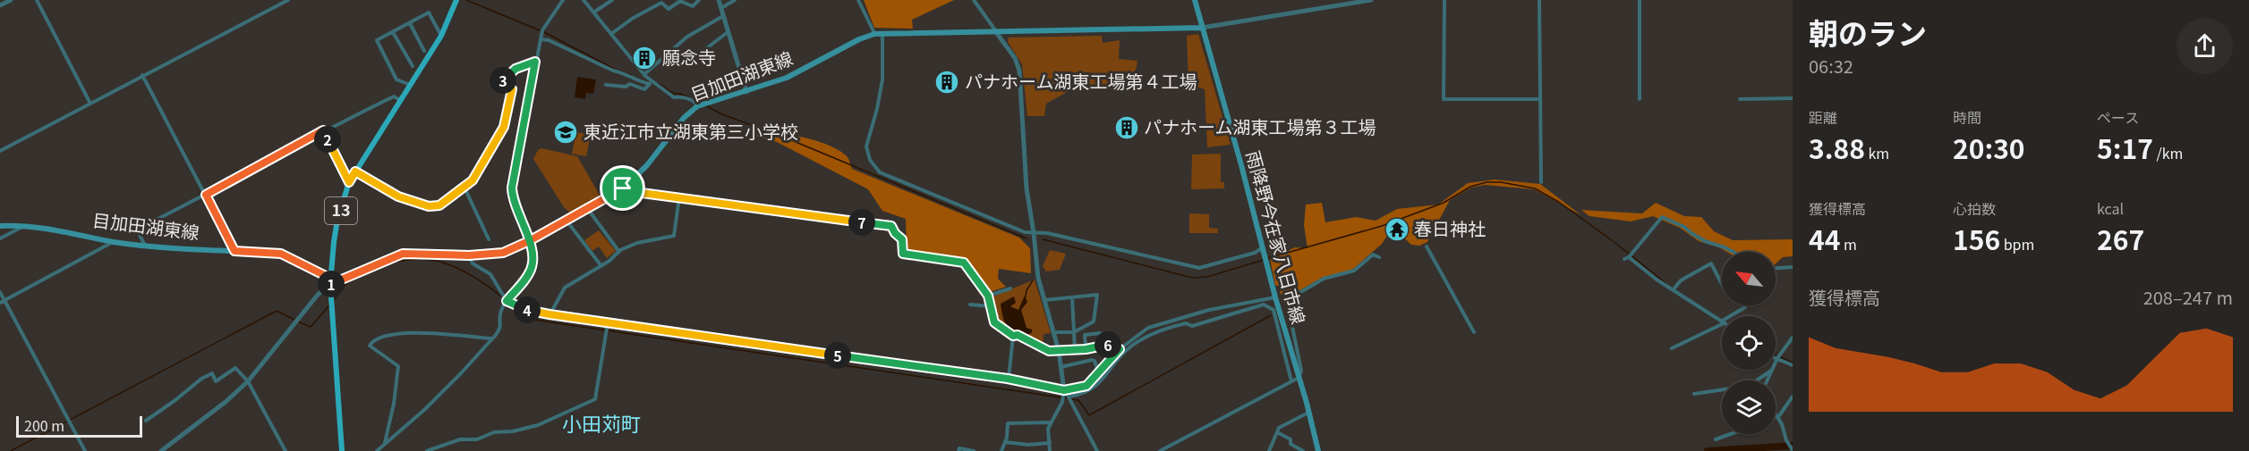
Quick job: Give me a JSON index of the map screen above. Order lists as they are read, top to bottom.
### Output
{
  "streets": {
    "main road": ["目加田湖東線", "13", "雨降野今在家八日市線"]
  },
  "crossings": [
    ["目加田湖東線", "13"],
    ["目加田湖東線", "雨降野今在家八日市線"]
  ],
  "districts": ["小田苅町"],
  "places": {
    "building": ["願念寺", "パナホーム湖東工場第４工場", "パナホーム湖東工場第３工場"],
    "school or university": ["東近江市立湖東第三小学校"],
    "temple": ["春日神社"]
  },
  "scale_bar": "200 m",
  "north": "top left",
  "page": {
    "heading": ["朝のラン", "06:32"],
    "pins": [
      "3",
      "2",
      "7",
      "1",
      "4",
      "6",
      "5"
    ],
    "stats": [
      ["距離", "3.88 km"],
      ["時間", "20:30"],
      ["ペース", "5:17 /km"],
      ["獲得標高", "44 m"],
      ["心拍数", "156 bpm"],
      ["kcal", "267"]
    ],
    "chart": ["獲得標高", "208–247 m"],
    "scale": "200 m"
  }
}
